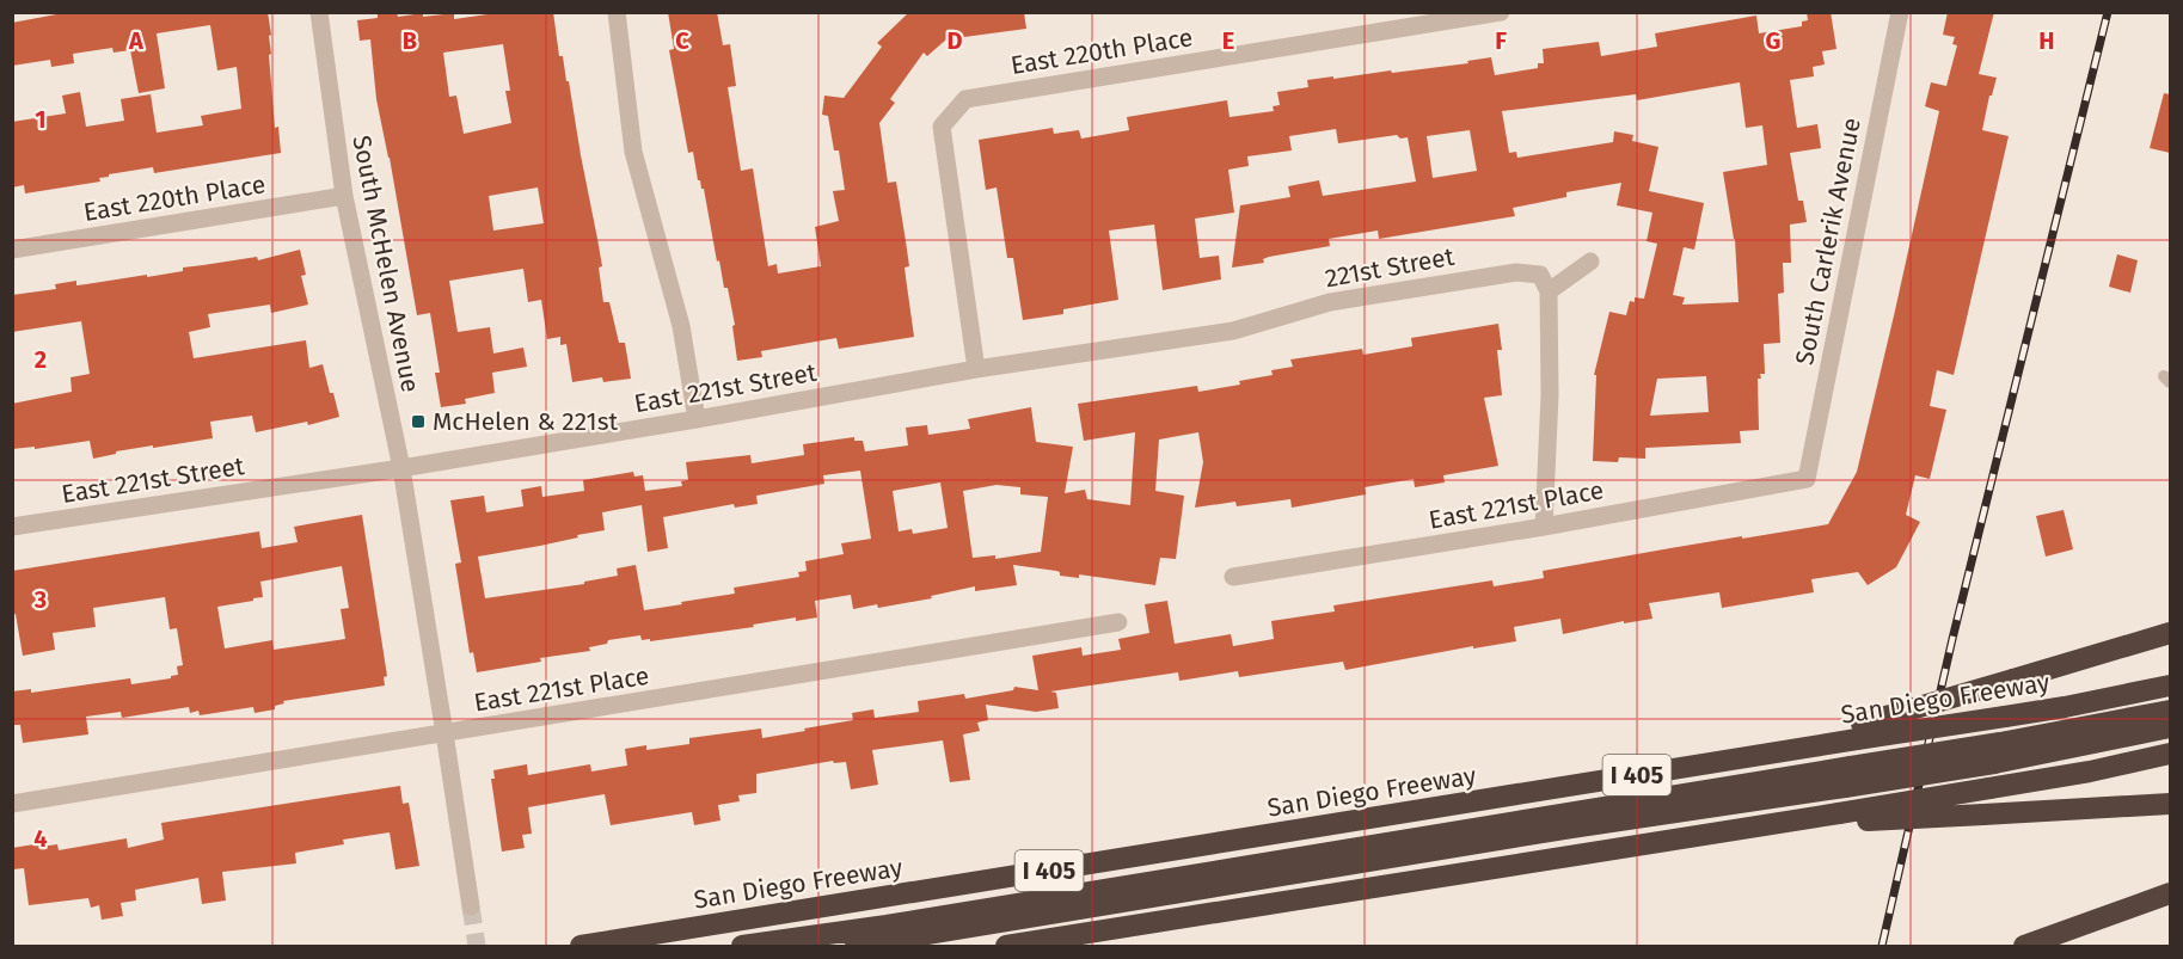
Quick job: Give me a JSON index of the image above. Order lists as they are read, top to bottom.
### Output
{
  "streets": {
    "highway": ["San Diego Freeway", "I 405"],
    "street": [
      "East 220th Place",
      "South Carlerik Avenue",
      "South McHelen Avenue",
      "221st Street",
      "East 221st Street",
      "East 221st Place"
    ]
  },
  "crossings": [
    ["East 220th Place", "South McHelen Avenue"],
    ["East 220th Place", "East 221st Street"],
    ["South Carlerik Avenue", "East 221st Place"],
    ["South McHelen Avenue", "East 221st Street"],
    ["South McHelen Avenue", "East 221st Place"],
    ["221st Street", "East 221st Street"]
  ],
  "places": {
    "transit": ["McHelen & 221st"]
  },
  "grid": {
    "columns": [
      "A",
      "B",
      "C",
      "D",
      "E",
      "F",
      "G",
      "H"
    ],
    "rows": [
      "1",
      "2",
      "3",
      "4"
    ]
  }
}
